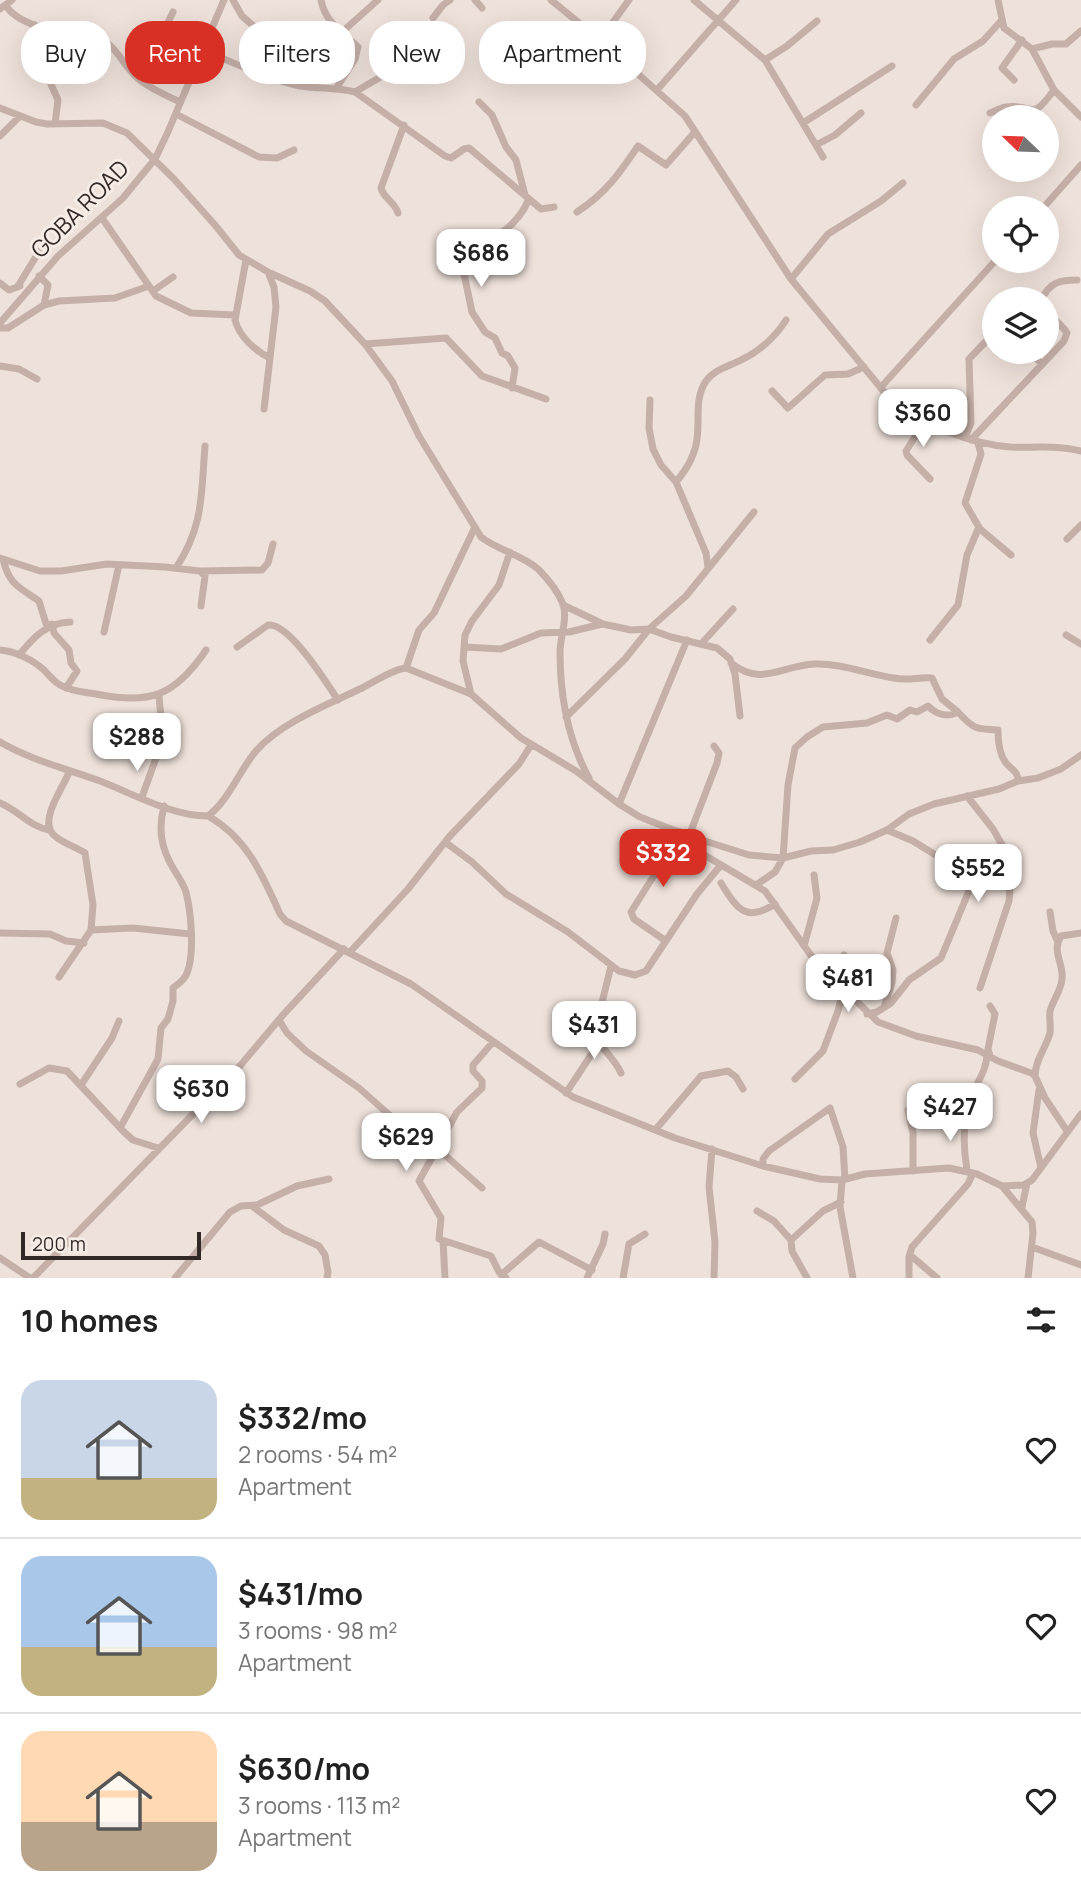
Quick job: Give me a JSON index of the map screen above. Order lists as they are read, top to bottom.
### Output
{
  "streets": {
    "street": ["GOBA ROAD"]
  },
  "scale_bar": "200 m",
  "north": "top left",
  "page": {
    "chip": [
      "Buy",
      "Rent",
      "Filters",
      "New",
      "Apartment"
    ],
    "price": [
      "$686",
      "$360",
      "$288",
      "$332",
      "$552",
      "$481",
      "$431",
      "$630",
      "$427",
      "$629"
    ],
    "scale": "200 m",
    "heading": "10 homes",
    "list": [
      {
        "name": "$332/mo",
        "note": "2 rooms · 54 m² · Apartment"
      },
      {
        "name": "$431/mo",
        "note": "3 rooms · 98 m² · Apartment"
      },
      {
        "name": "$630/mo",
        "note": "3 rooms · 113 m² · Apartment"
      }
    ]
  }
}
